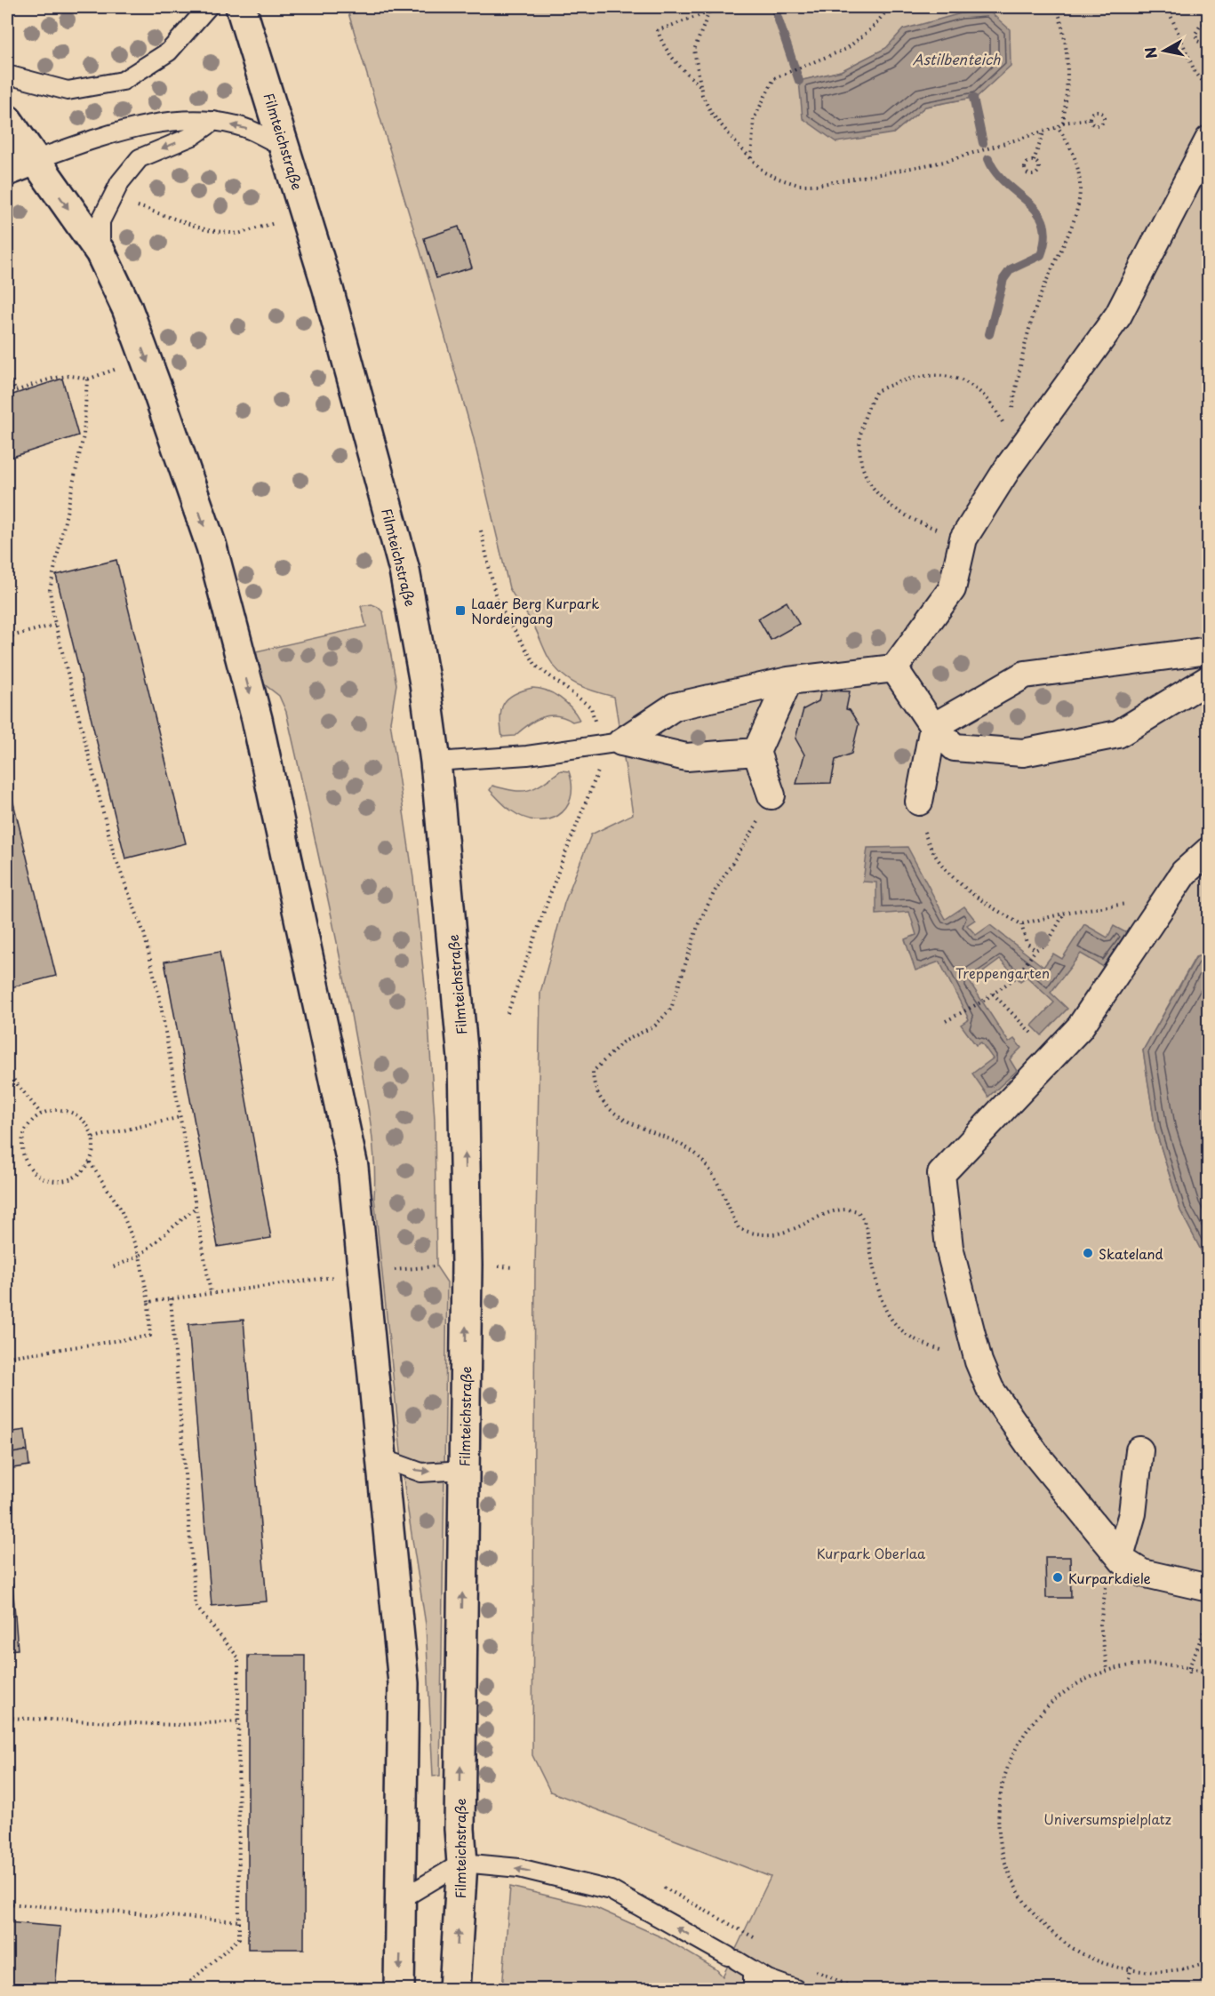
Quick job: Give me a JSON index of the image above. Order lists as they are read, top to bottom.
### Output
{
  "streets": {
    "street": ["Filmteichstraße"]
  },
  "water": ["Astilbenteich"],
  "parks": ["Treppengarten", "Kurpark Oberlaa", "Universumspielplatz"],
  "places": {
    "transit": ["Laaer Berg Kurpark Nordeingang"],
    "other": ["Skateland", "Kurparkdiele"]
  },
  "north": "left"
}
